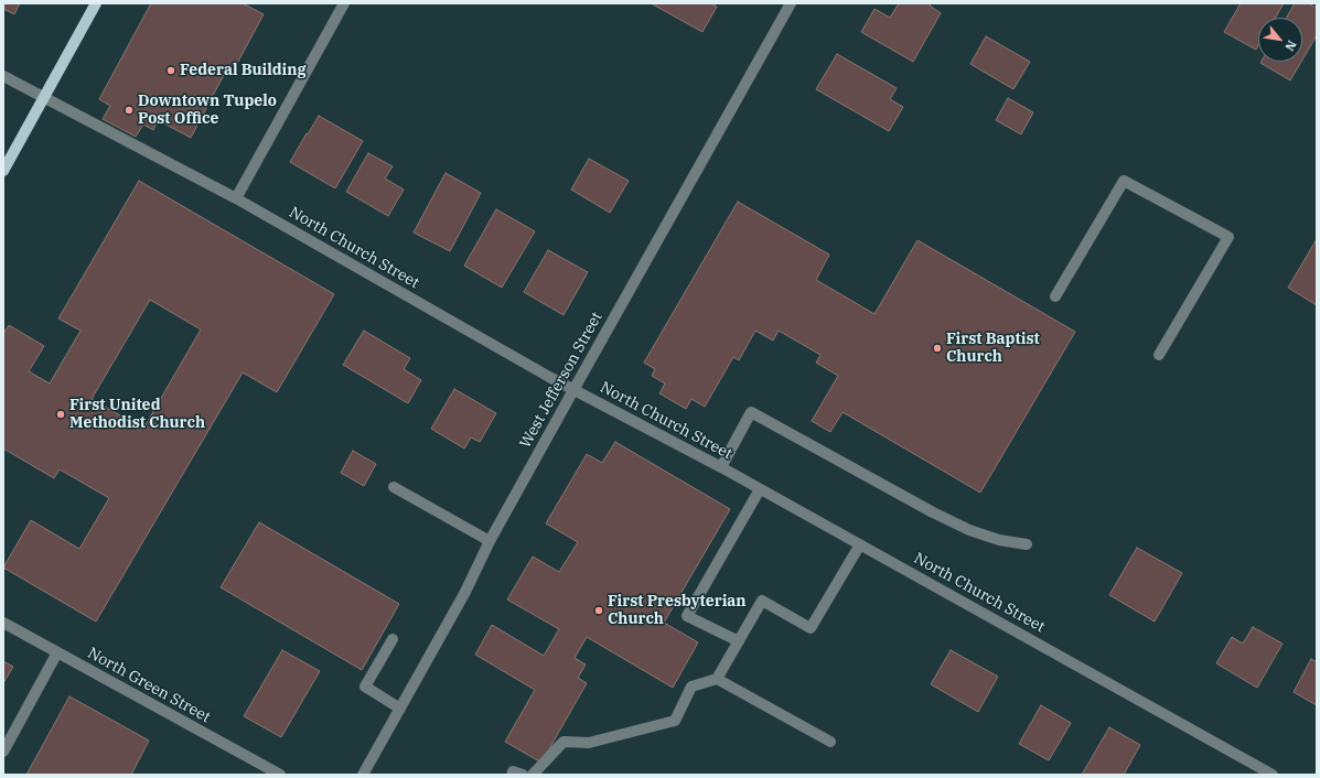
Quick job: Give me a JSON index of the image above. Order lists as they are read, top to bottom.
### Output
{
  "streets": {
    "street": ["North Church Street", "West Jefferson Street", "North Green Street"]
  },
  "crossings": [
    ["North Church Street", "West Jefferson Street"]
  ],
  "places": [
    "Federal Building",
    "Downtown Tupelo Post Office",
    "First Baptist Church",
    "First United Methodist Church",
    "First Presbyterian Church"
  ],
  "north": "bottom right"
}
